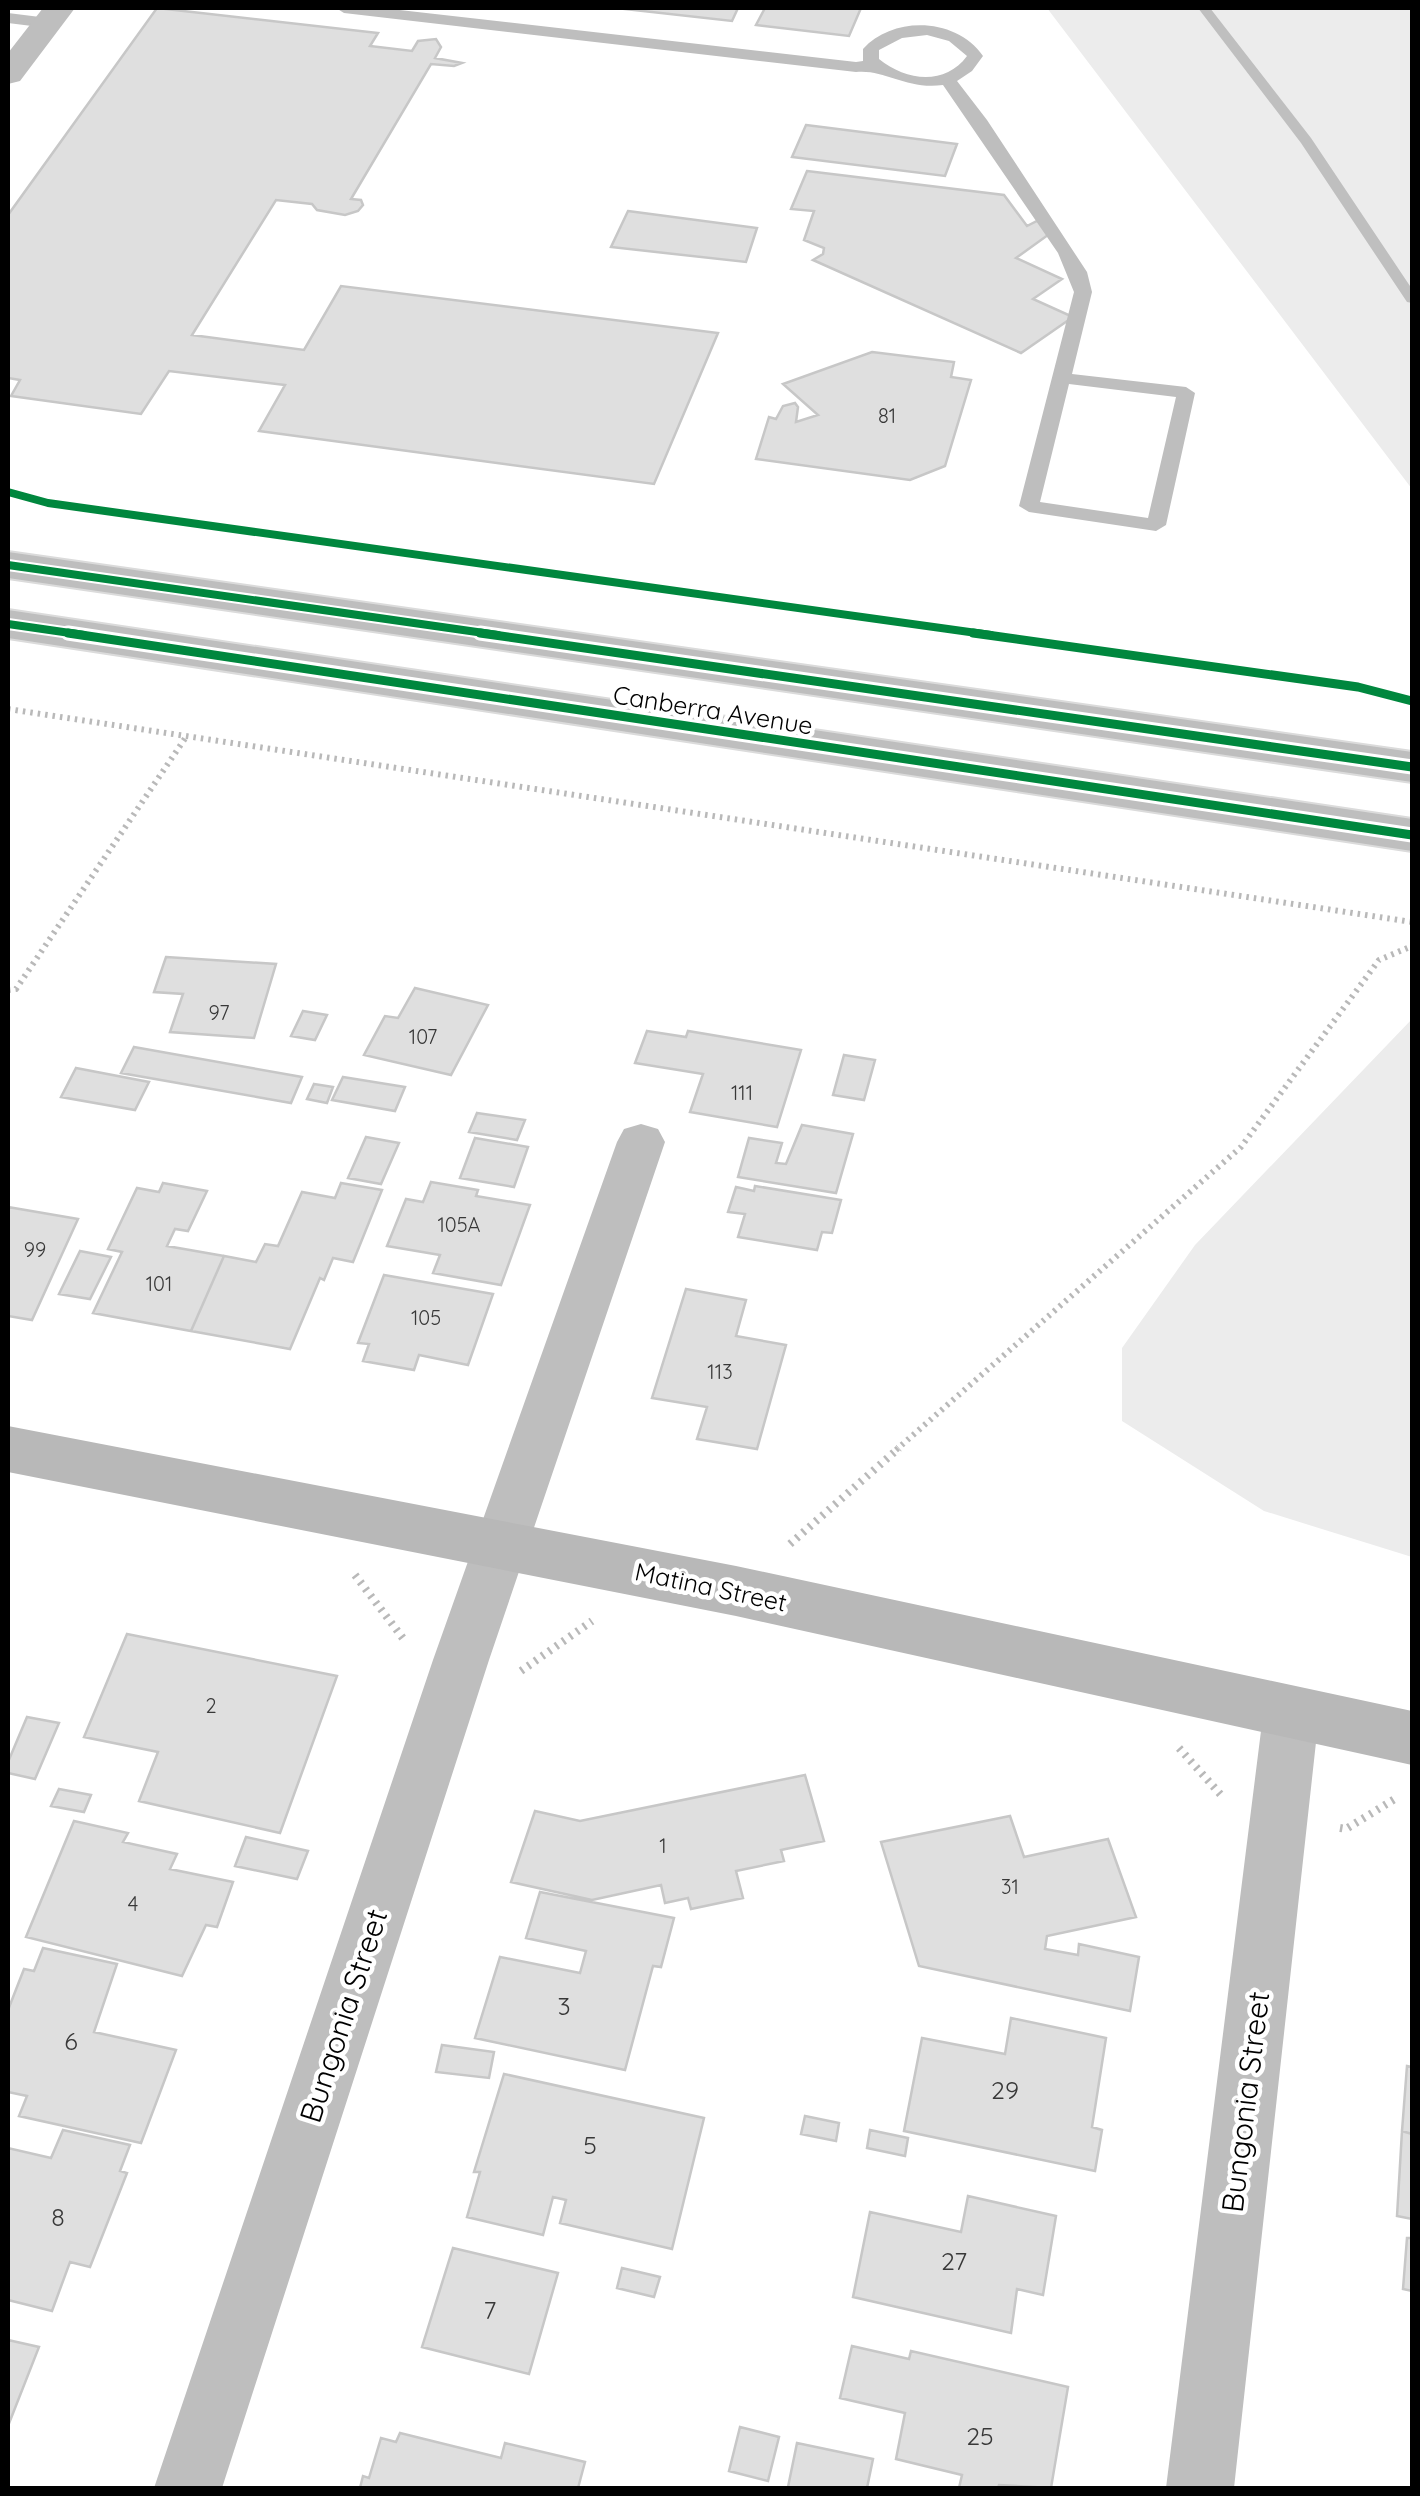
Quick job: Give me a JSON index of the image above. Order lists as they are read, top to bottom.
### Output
{
  "streets": {
    "highway": ["Canberra Avenue"],
    "street": ["Matina Street", "Bungonia Street"]
  },
  "crossings": [
    ["Matina Street", "Bungonia Street"]
  ],
  "house_numbers": [
    "81",
    "97",
    "107",
    "111",
    "105A",
    "99",
    "101",
    "105",
    "113",
    "2",
    "1",
    "31",
    "4",
    "3",
    "6",
    "29",
    "5",
    "8",
    "27",
    "7",
    "25"
  ]
}
